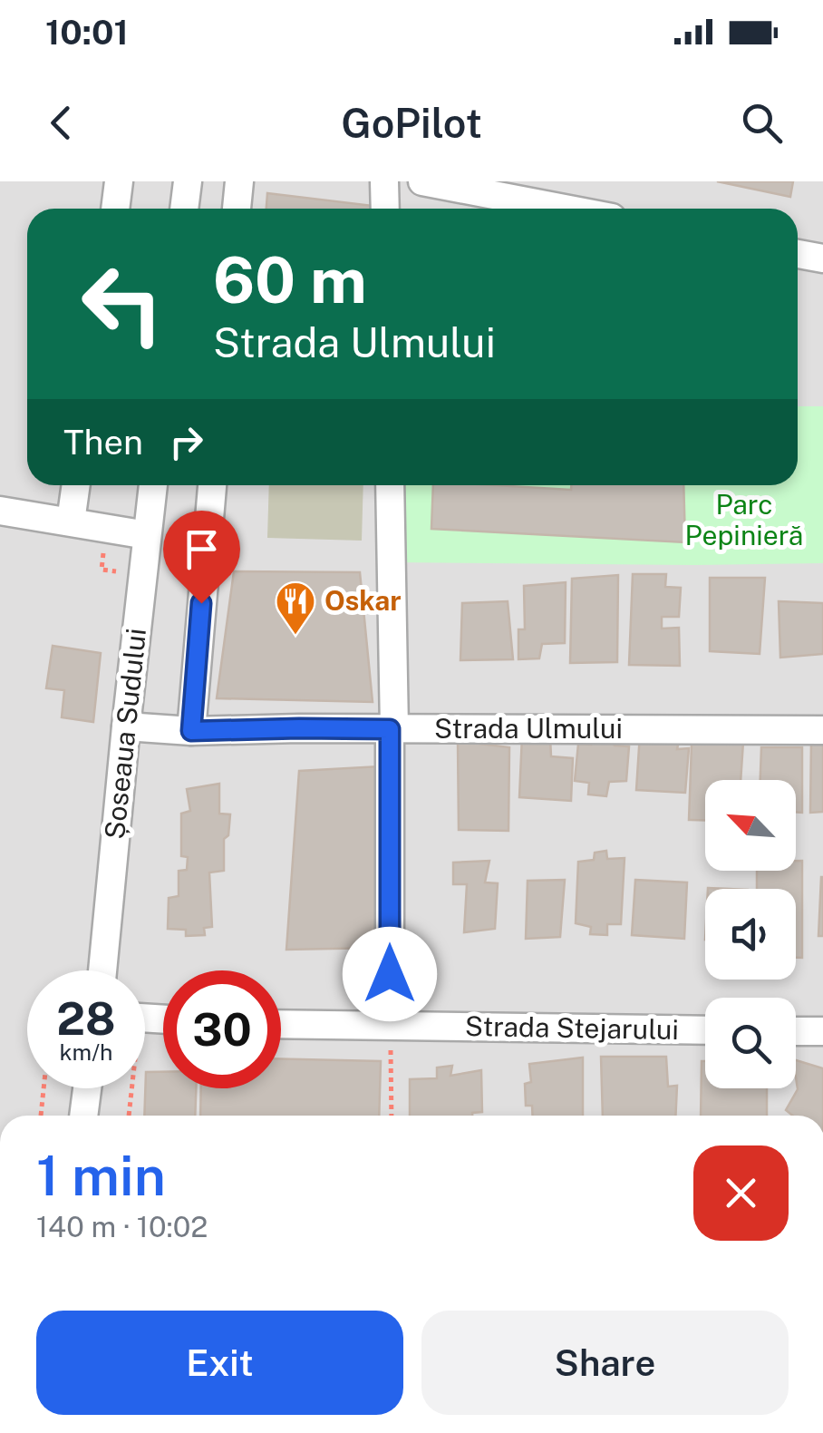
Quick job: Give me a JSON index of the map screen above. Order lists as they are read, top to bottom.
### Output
{
  "streets": {
    "street": ["Strada Ulmului", "Șoseaua Sudului", "Strada Stejarului"]
  },
  "crossings": [
    ["Strada Ulmului", "Șoseaua Sudului"]
  ],
  "parks": ["Parc Pepinieră"],
  "places": {
    "restaurant": ["Oskar"]
  },
  "north": "top left",
  "page": {
    "status": "10:01",
    "header": "GoPilot",
    "turn": ["60 m", "Strada Ulmului"],
    "then": "Then",
    "speed": "28 km/h",
    "limit": "30",
    "heading": ["1 min", "140 m · 10:02"],
    "buttons": ["Exit", "Share"]
  }
}
